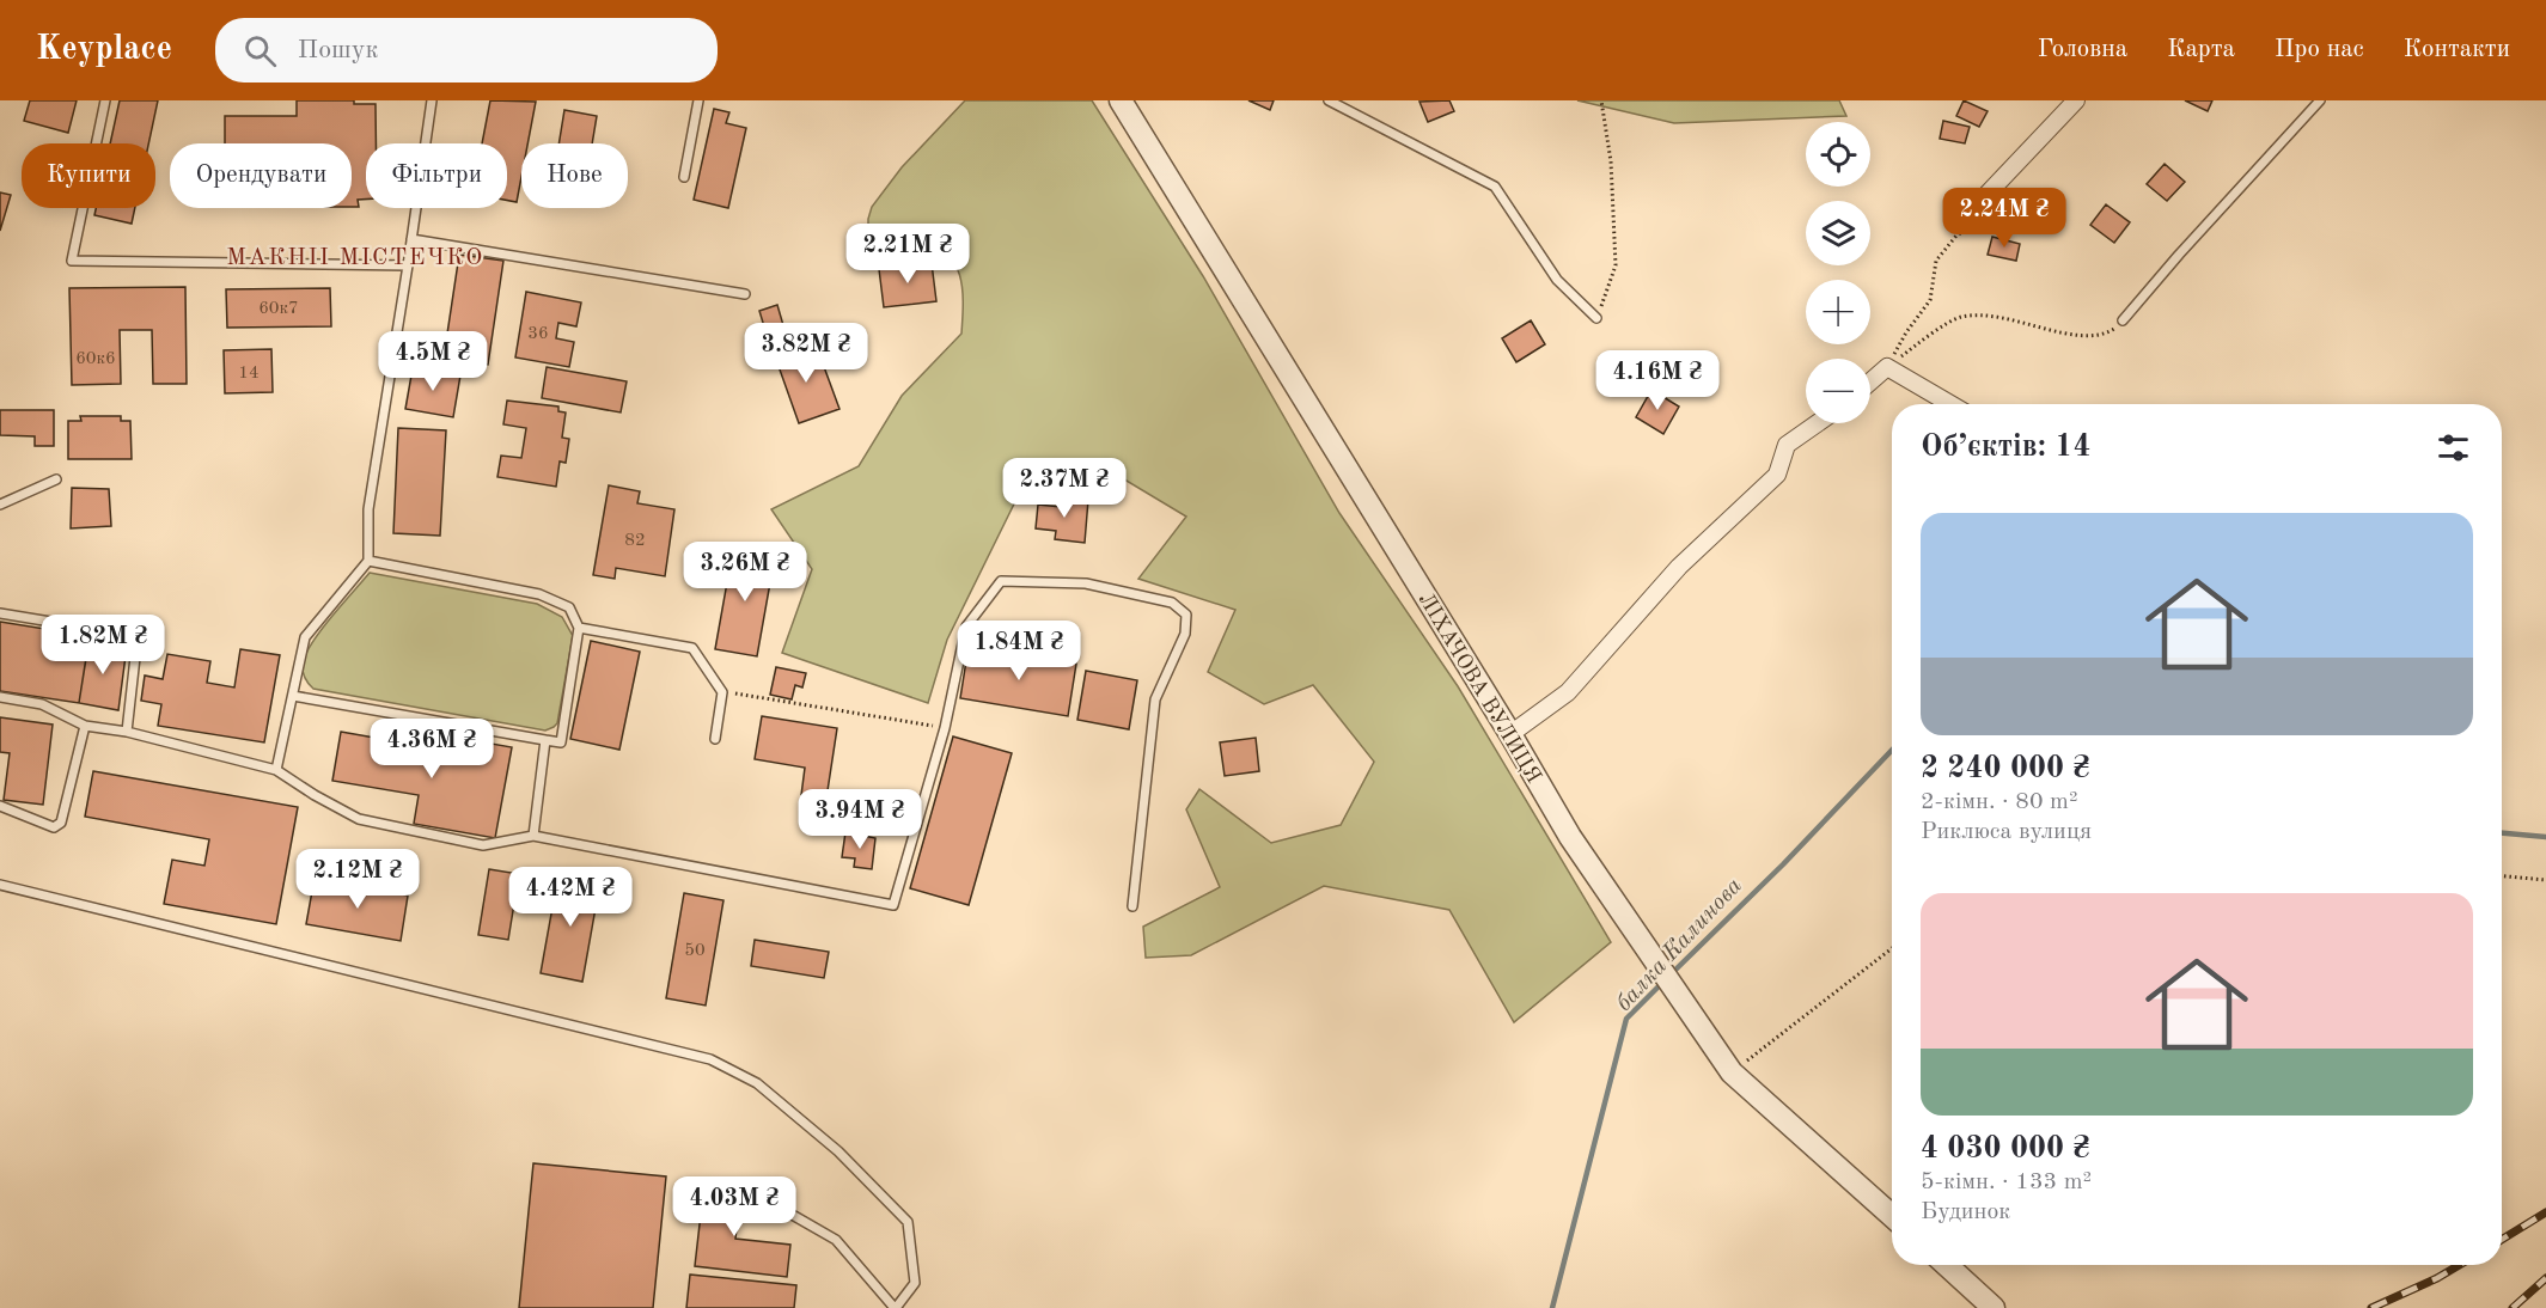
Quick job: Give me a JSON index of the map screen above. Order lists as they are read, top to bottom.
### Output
{
  "streets": {
    "street": ["ЛІХАЧОВА ВУЛИЦЯ"]
  },
  "districts": ["МАКНІІ МІСТЕЧКО"],
  "water": ["балка Калинова"],
  "house_numbers": [
    "60к7",
    "36",
    "60к6",
    "14",
    "82",
    "50"
  ],
  "page": {
    "header": "Keyplace",
    "search": "Пошук",
    "nav": [
      "Головна",
      "Карта",
      "Про нас",
      "Контакти"
    ],
    "map_buttons": ["+", "−"],
    "chip": [
      "Купити",
      "Орендувати",
      "Фільтри",
      "Нове"
    ],
    "price": [
      "2.24M ₴",
      "2.21M ₴",
      "3.82M ₴",
      "4.5M ₴",
      "4.16M ₴",
      "2.37M ₴",
      "3.26M ₴",
      "1.82M ₴",
      "1.84M ₴",
      "4.36M ₴",
      "3.94M ₴",
      "2.12M ₴",
      "4.42M ₴",
      "4.03M ₴"
    ],
    "heading": "Об’єктів: 14",
    "list": [
      {
        "name": "2 240 000 ₴",
        "note": "2-кімн. · 80 m² · Риклюса вулиця"
      },
      {
        "name": "4 030 000 ₴",
        "note": "5-кімн. · 133 m² · Будинок"
      }
    ]
  }
}
